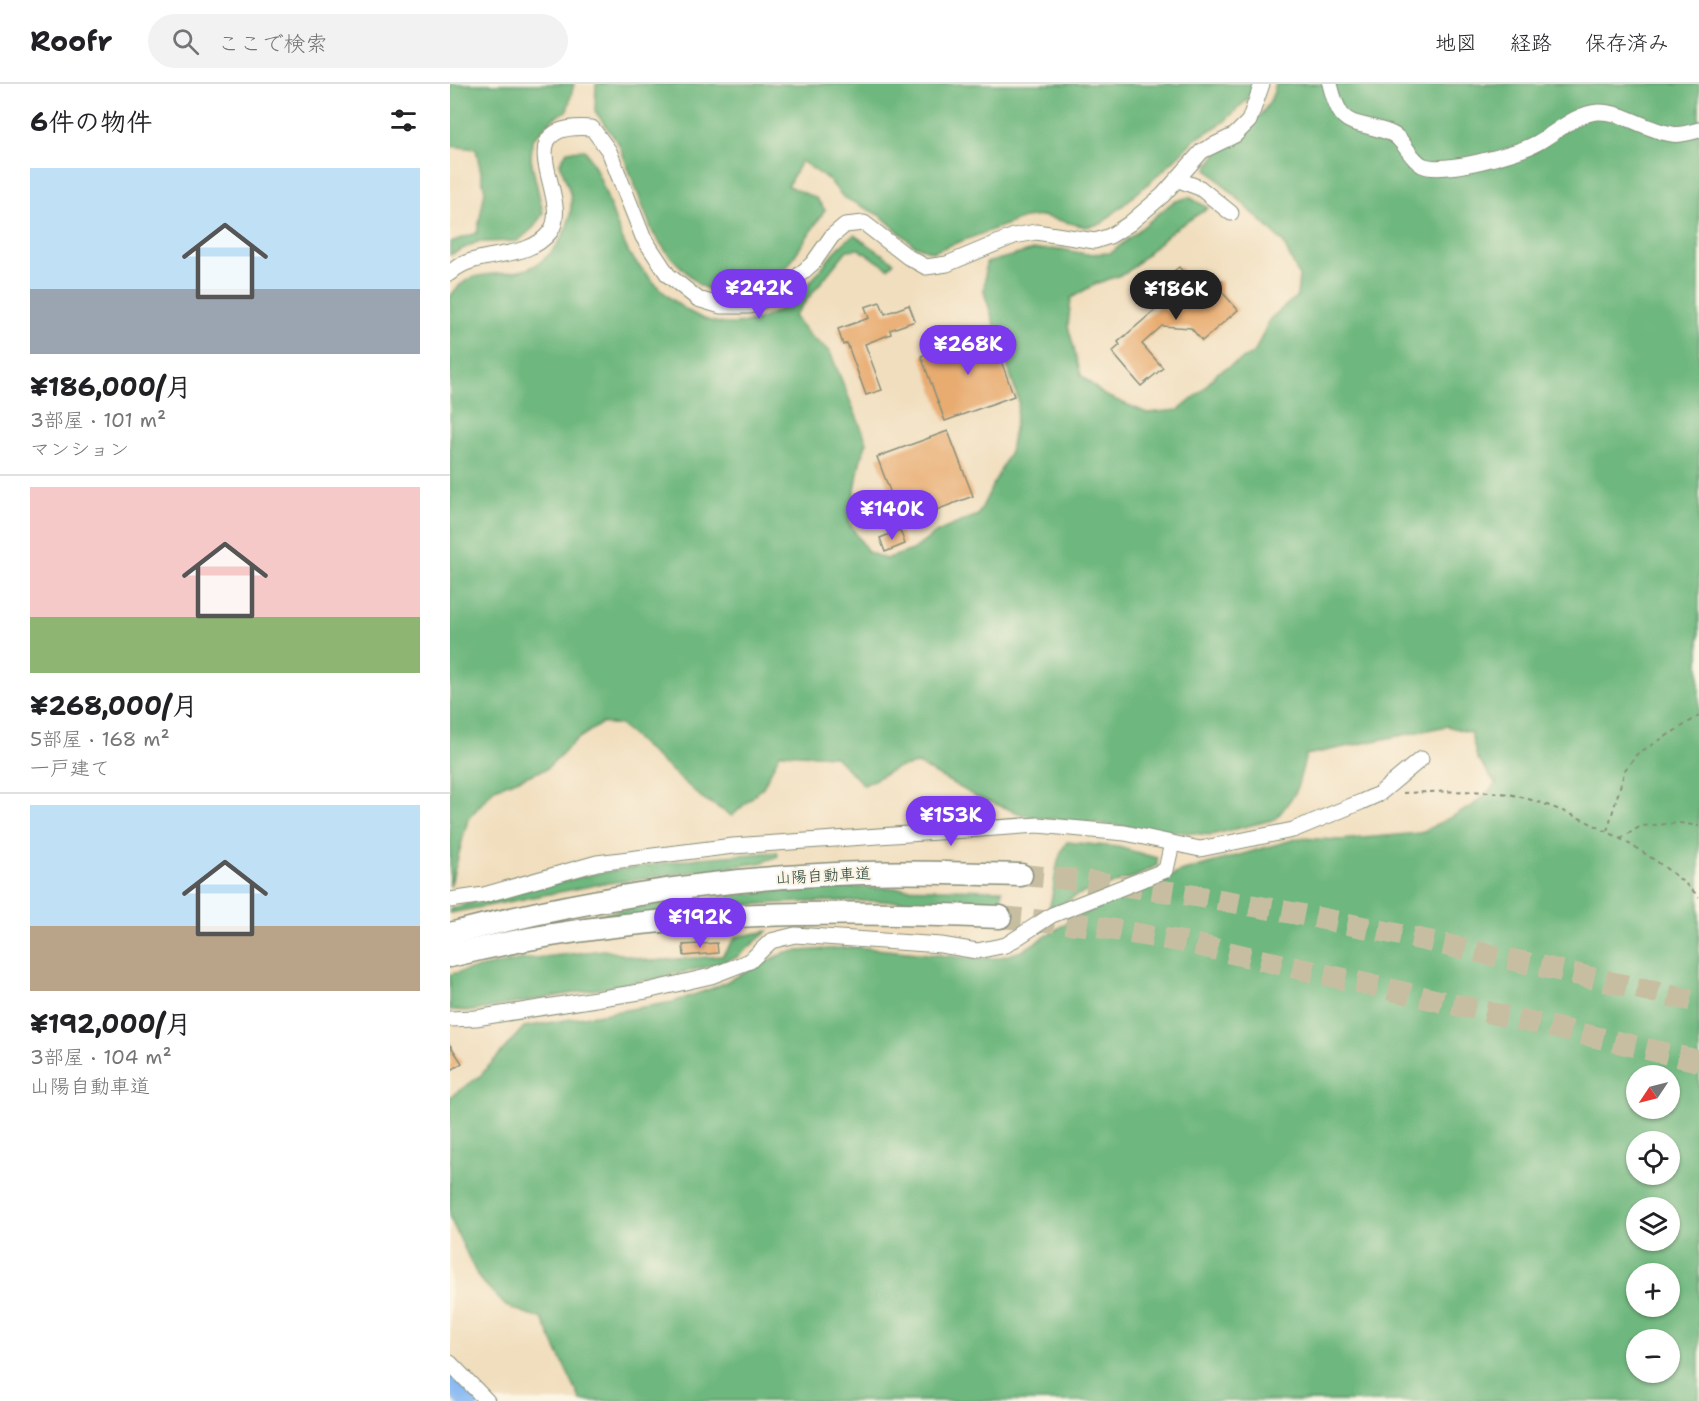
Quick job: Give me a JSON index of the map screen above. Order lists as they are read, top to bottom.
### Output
{
  "streets": {
    "highway": ["山陽自動車道"]
  },
  "north": "bottom left",
  "page": {
    "header": "Roofr",
    "search": "ここで検索",
    "nav": ["地図", "経路", "保存済み"],
    "heading": "6件の物件",
    "list": [
      {
        "name": "¥186,000/月",
        "note": "3部屋 · 101 m² · マンション"
      },
      {
        "name": "¥268,000/月",
        "note": "5部屋 · 168 m² · 一戸建て"
      },
      {
        "name": "¥192,000/月",
        "note": "3部屋 · 104 m² · 山陽自動車道"
      }
    ],
    "price": [
      "¥242K",
      "¥186K",
      "¥268K",
      "¥140K",
      "¥153K",
      "¥192K"
    ],
    "map_buttons": ["+", "−"]
  }
}
